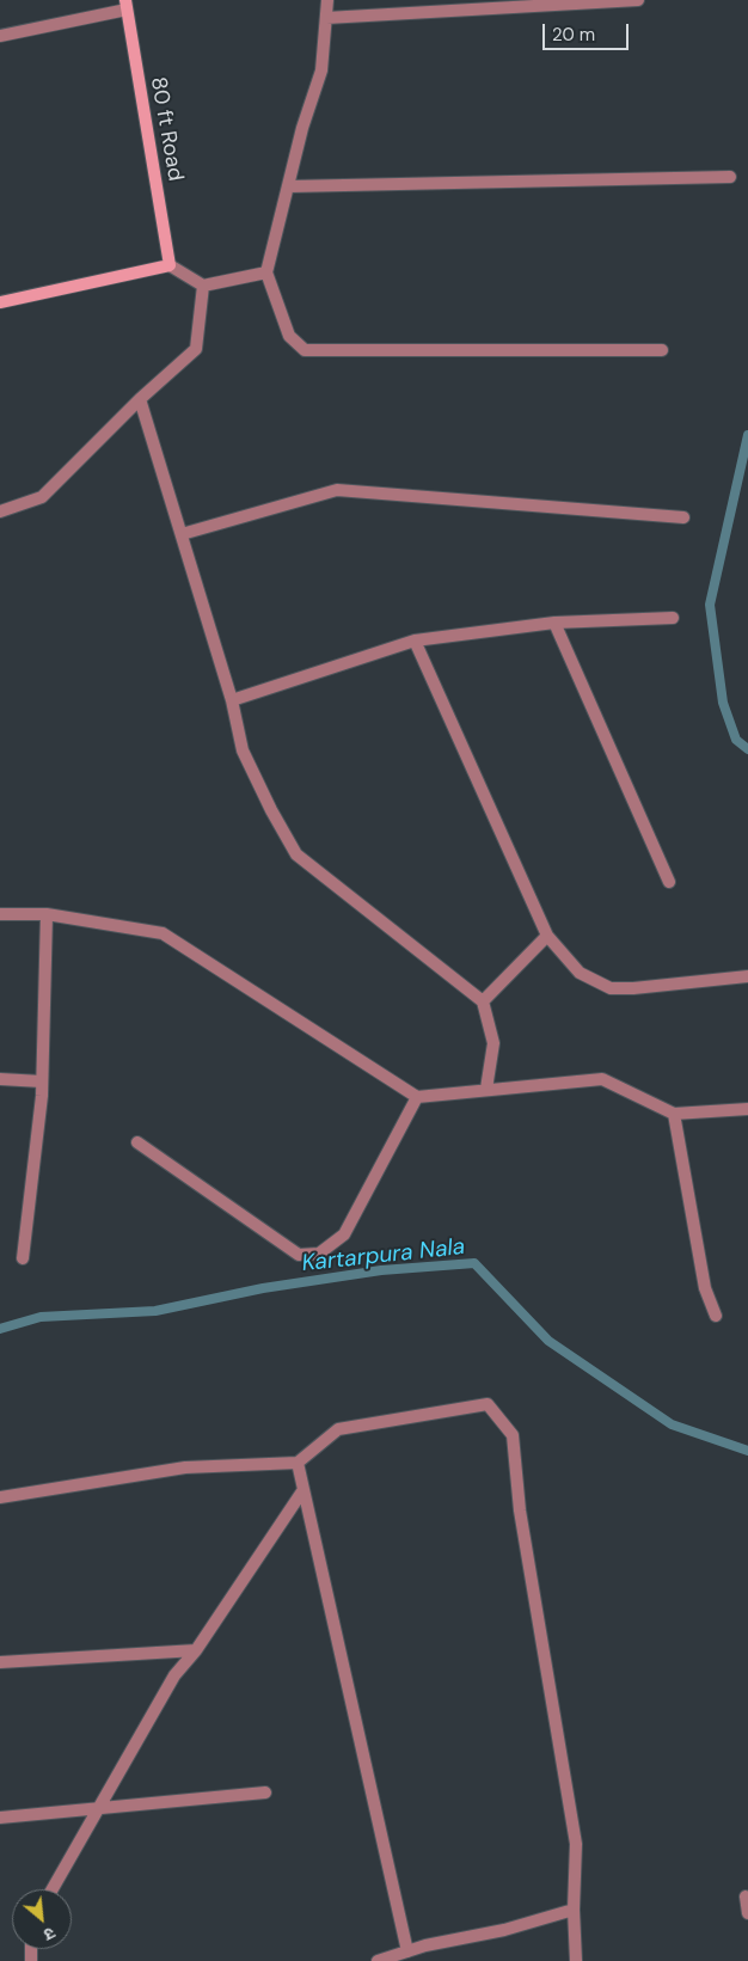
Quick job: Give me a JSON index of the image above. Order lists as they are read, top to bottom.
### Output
{
  "streets": {
    "street": ["80 ft Road"]
  },
  "water": ["Kartarpura Nala"],
  "scale_bar": "20 m",
  "north": "bottom right"
}
